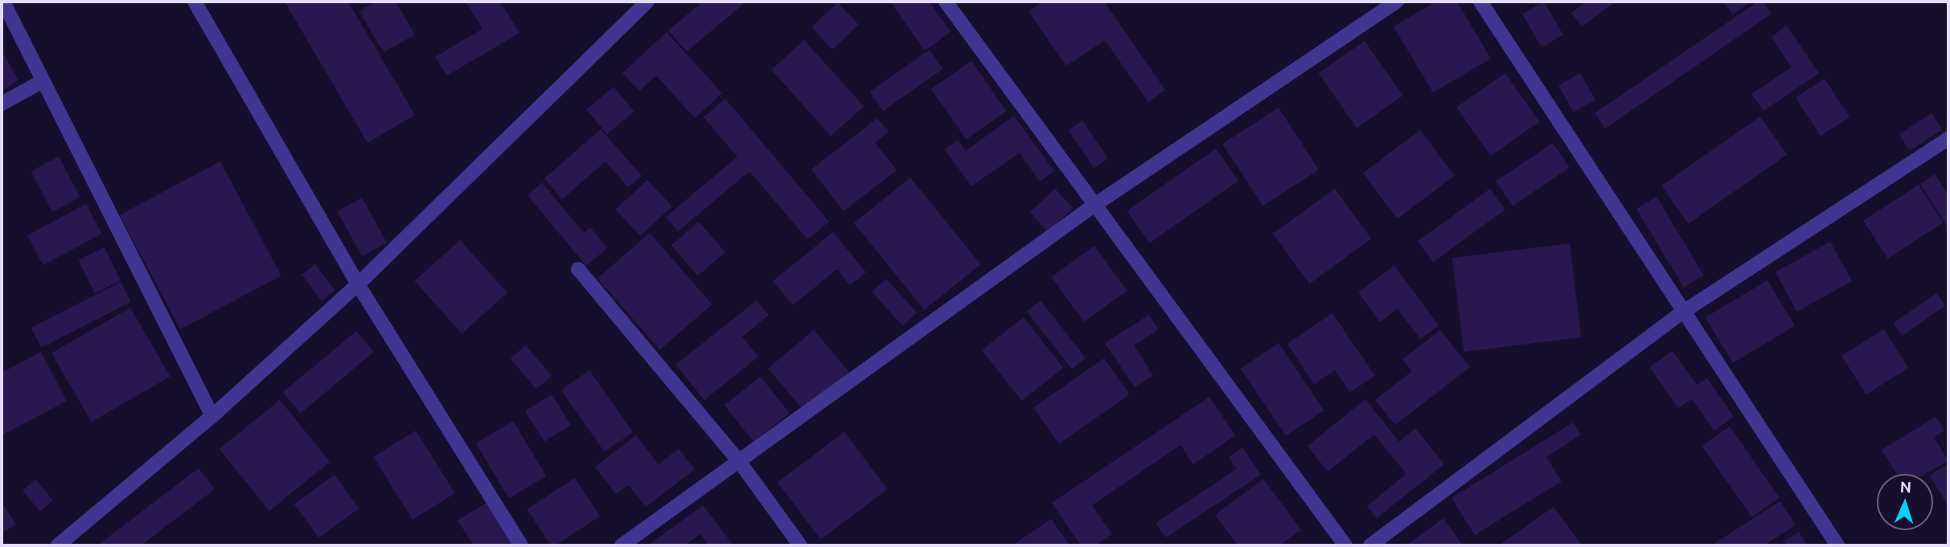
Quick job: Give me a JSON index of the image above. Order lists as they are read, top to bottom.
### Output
{
  "north": "top"
}
